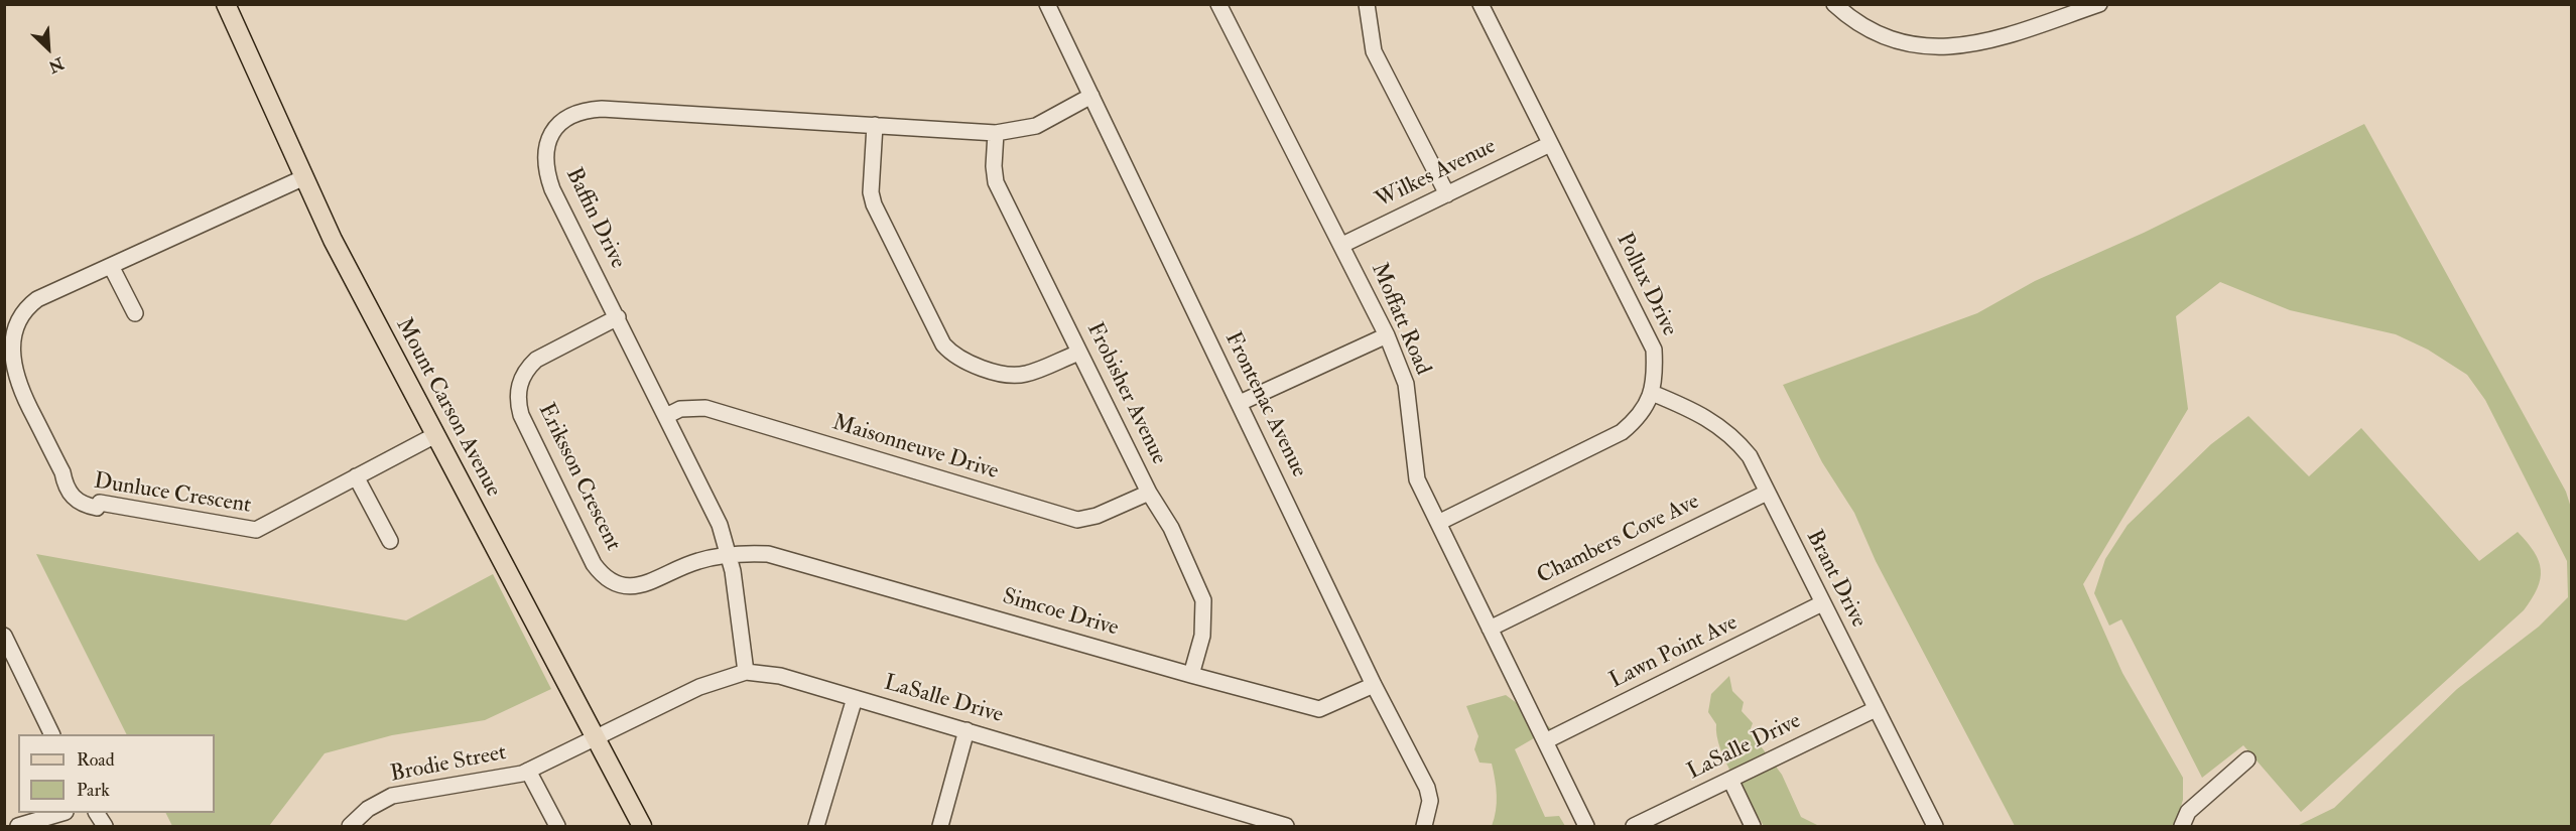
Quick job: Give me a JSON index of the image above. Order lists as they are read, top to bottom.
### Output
{
  "streets": {
    "main road": ["Mount Carson Avenue"],
    "street": [
      "Wilkes Avenue",
      "Baffin Drive",
      "Pollux Drive",
      "Moffatt Road",
      "Frobisher Avenue",
      "Frontenac Avenue",
      "Maisonneuve Drive",
      "Eriksson Crescent",
      "Dunluce Crescent",
      "Chambers Cove Ave",
      "Brant Drive",
      "Simcoe Drive",
      "Lawn Point Ave",
      "LaSalle Drive",
      "Brodie Street"
    ]
  },
  "crossings": [
    ["Wilkes Avenue", "Pollux Drive"],
    ["Wilkes Avenue", "Moffatt Road"],
    ["Baffin Drive", "Frobisher Avenue"],
    ["Baffin Drive", "Frontenac Avenue"],
    ["Baffin Drive", "Maisonneuve Drive"],
    ["Baffin Drive", "Eriksson Crescent"],
    ["Baffin Drive", "Simcoe Drive"],
    ["Baffin Drive", "LaSalle Drive"],
    ["Pollux Drive", "Moffatt Road"],
    ["Pollux Drive", "Brant Drive"],
    ["Moffatt Road", "Chambers Cove Ave"],
    ["Moffatt Road", "Lawn Point Ave"],
    ["Frobisher Avenue", "Maisonneuve Drive"],
    ["Frobisher Avenue", "Simcoe Drive"],
    ["Frontenac Avenue", "Simcoe Drive"],
    ["Mount Carson Avenue", "Dunluce Crescent"],
    ["Mount Carson Avenue", "LaSalle Drive"],
    ["Mount Carson Avenue", "Brodie Street"],
    ["Eriksson Crescent", "Simcoe Drive"],
    ["Chambers Cove Ave", "Brant Drive"],
    ["Brant Drive", "Lawn Point Ave"],
    ["Brant Drive", "LaSalle Drive"],
    ["LaSalle Drive", "Brodie Street"]
  ],
  "legend": ["Road", "Park"],
  "north": "bottom right"
}
